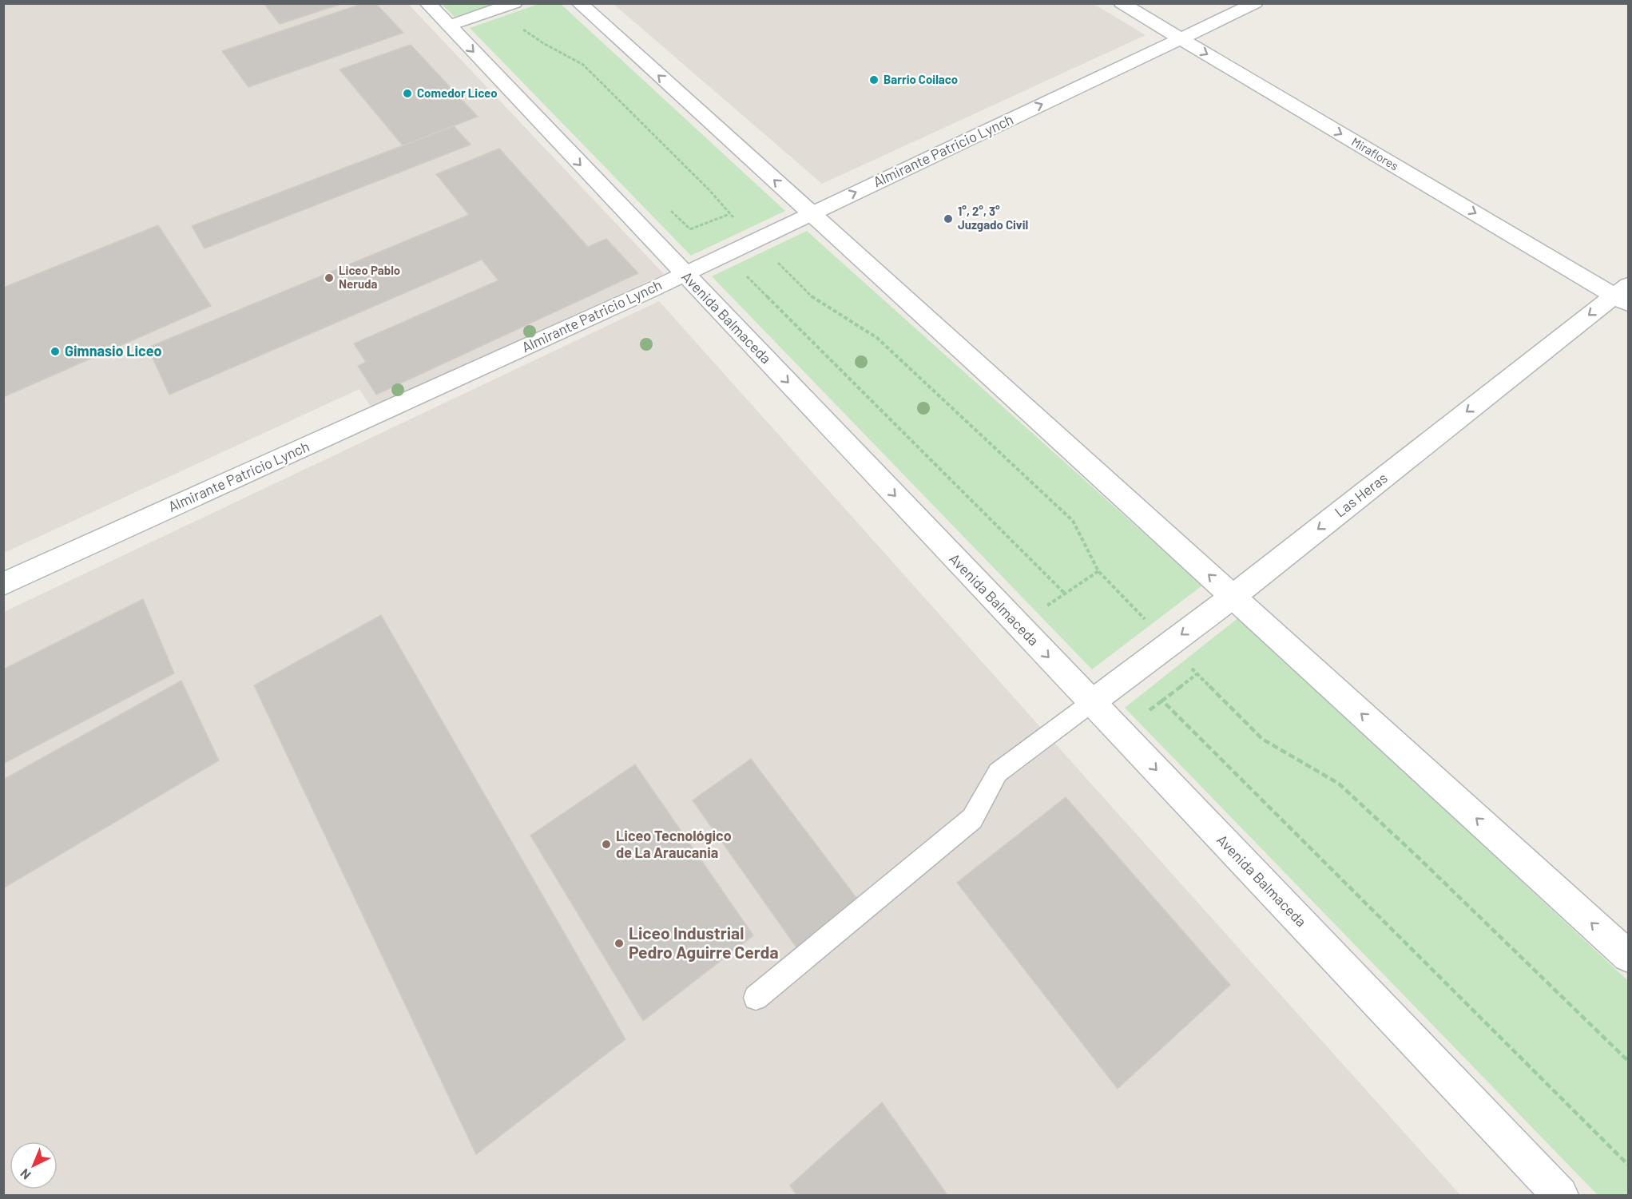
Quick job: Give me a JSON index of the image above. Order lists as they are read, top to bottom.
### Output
{
  "streets": {
    "main road": [
      "Almirante Patricio Lynch",
      "Miraflores",
      "Avenida Balmaceda",
      "Las Heras"
    ]
  },
  "crossings": [
    ["Almirante Patricio Lynch", "Miraflores"],
    ["Almirante Patricio Lynch", "Avenida Balmaceda"],
    ["Miraflores", "Las Heras"],
    ["Avenida Balmaceda", "Las Heras"]
  ],
  "one_way": ["Miraflores", "Las Heras"],
  "places": [
    "Barrio Coilaco",
    "Comedor Liceo",
    "1°, 2°, 3° Juzgado Civil",
    "Liceo Pablo Neruda",
    "Gimnasio Liceo",
    "Liceo Tecnológico de La Araucania",
    "Liceo Industrial Pedro Aguirre Cerda"
  ],
  "north": "bottom left"
}
